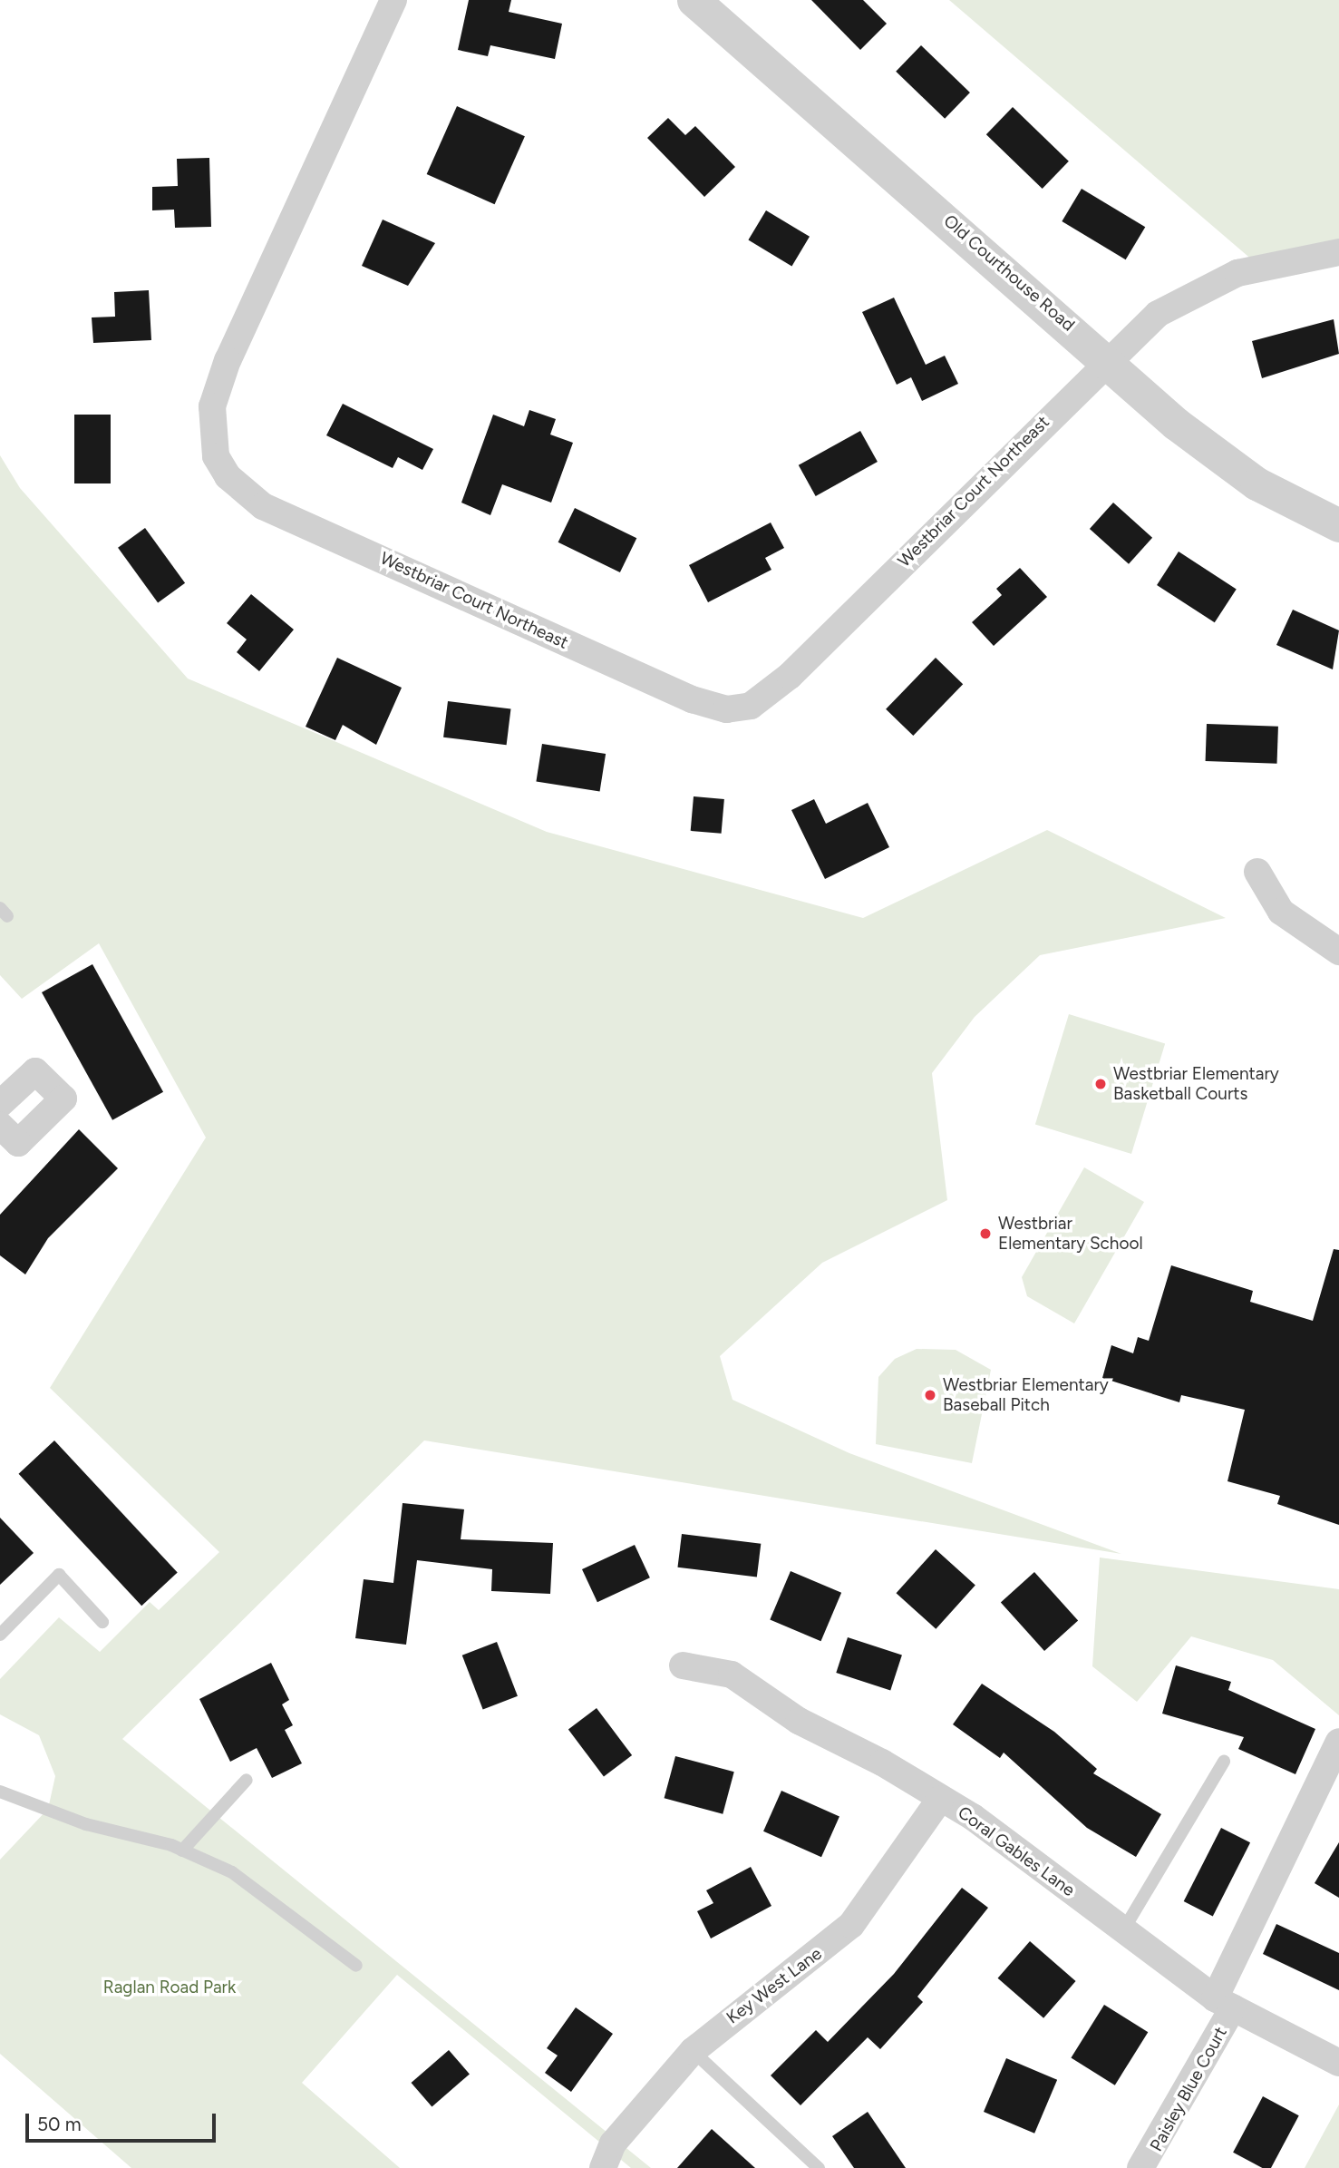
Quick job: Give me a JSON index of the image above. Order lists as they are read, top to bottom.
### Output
{
  "streets": {
    "street": [
      "Old Courthouse Road",
      "Westbriar Court Northeast",
      "Coral Gables Lane",
      "Key West Lane",
      "Paisley Blue Court"
    ]
  },
  "crossings": [
    ["Old Courthouse Road", "Westbriar Court Northeast"],
    ["Coral Gables Lane", "Key West Lane"],
    ["Coral Gables Lane", "Paisley Blue Court"]
  ],
  "parks": ["Raglan Road Park"],
  "places": ["Westbriar Elementary Basketball Courts", "Westbriar Elementary School", "Westbriar Elementary Baseball Pitch"],
  "scale_bar": "50 m"
}
